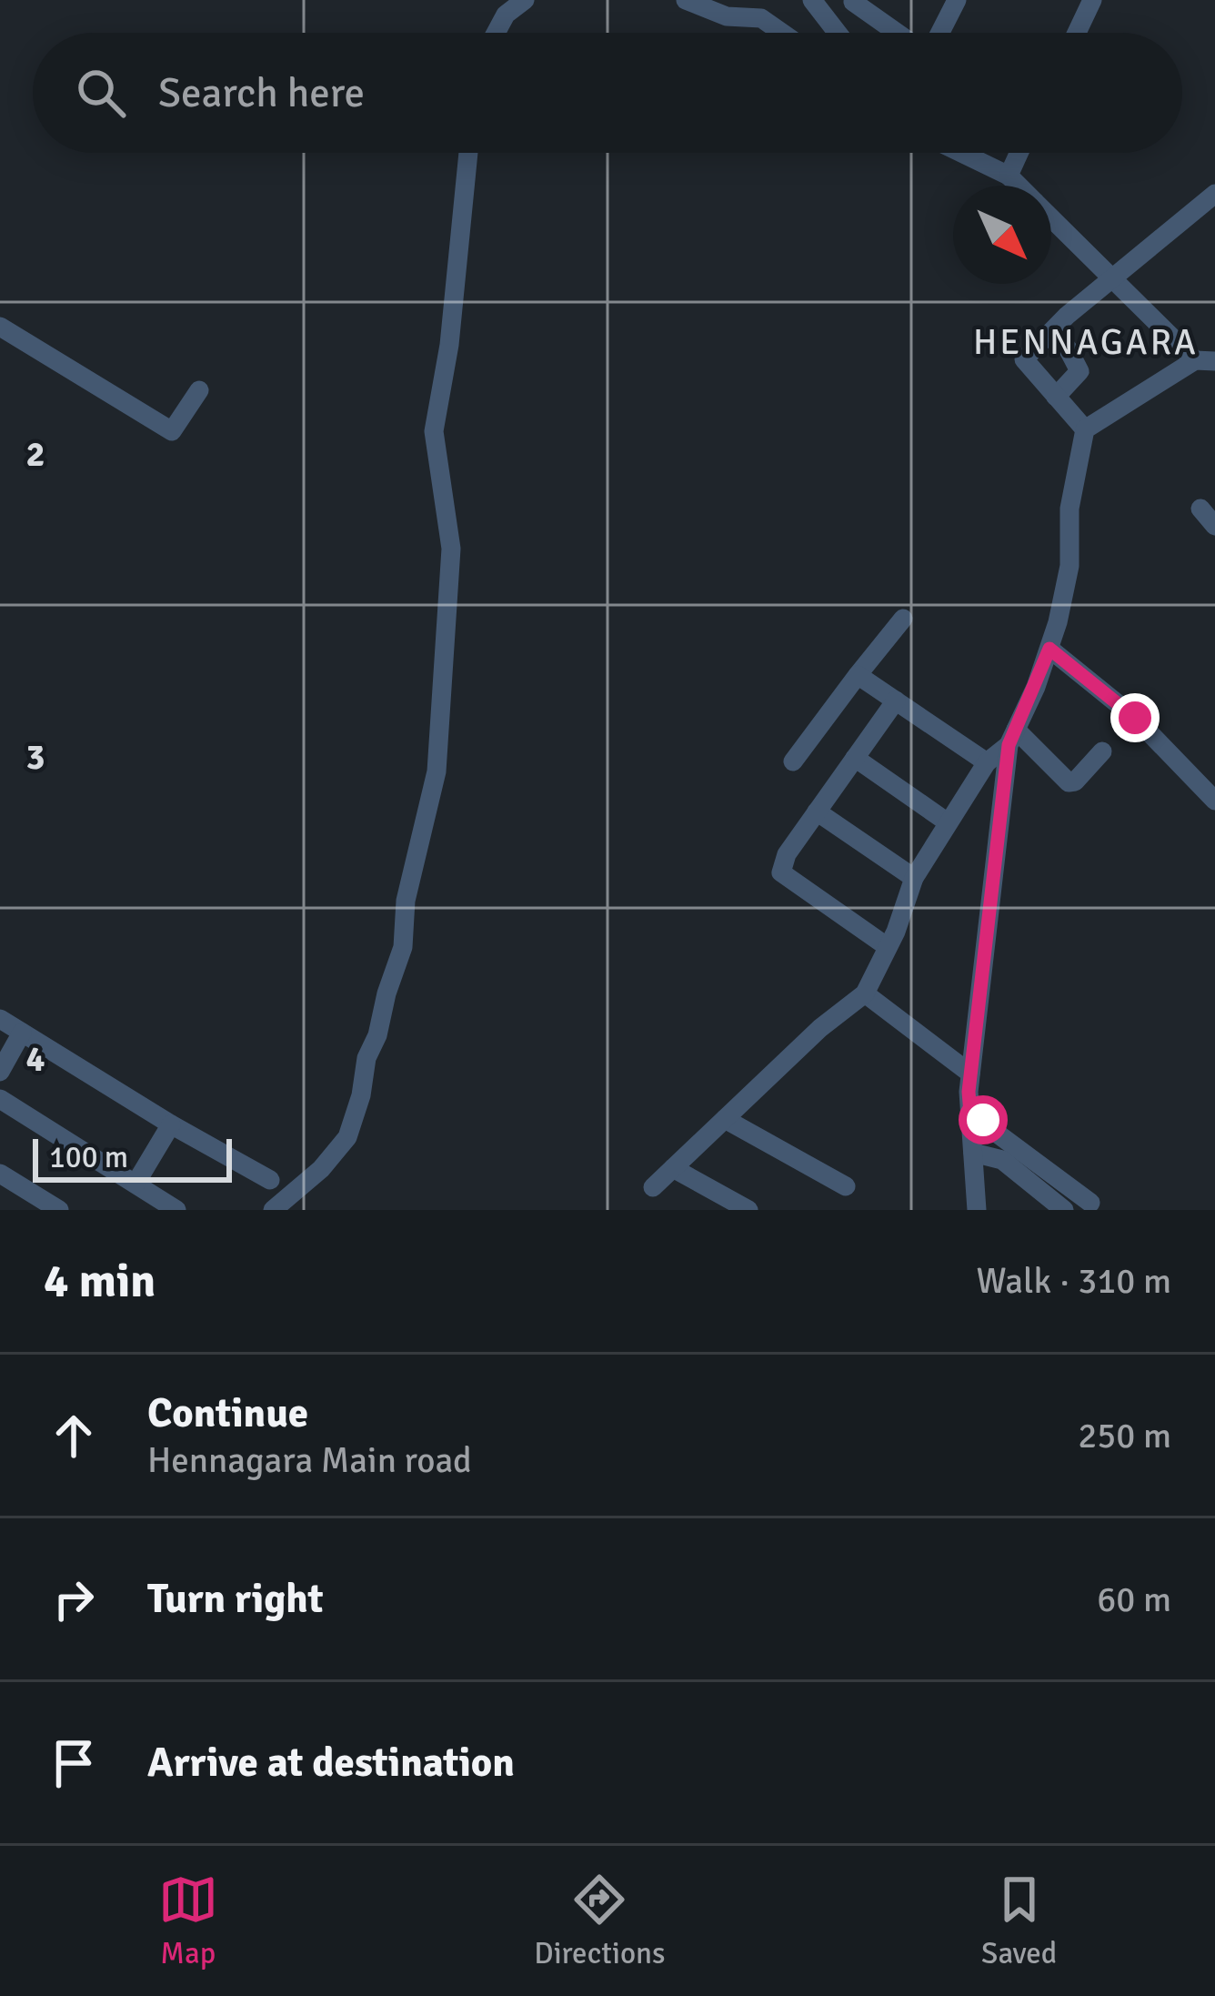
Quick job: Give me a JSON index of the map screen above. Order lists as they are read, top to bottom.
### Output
{
  "districts": ["HENNAGARA"],
  "scale_bar": "100 m",
  "north": "bottom right",
  "page": {
    "search": "Search here",
    "scale": "100 m",
    "heading": ["4 min", "Walk · 310 m"],
    "list": [
      ["Continue", "Hennagara Main road", "250 m"],
      ["Turn right", "60 m"],
      "Arrive at destination"
    ],
    "nav": ["Map", "Directions", "Saved"]
  },
  "grid": {
    "rows": ["2", "3", "4"]
  }
}
